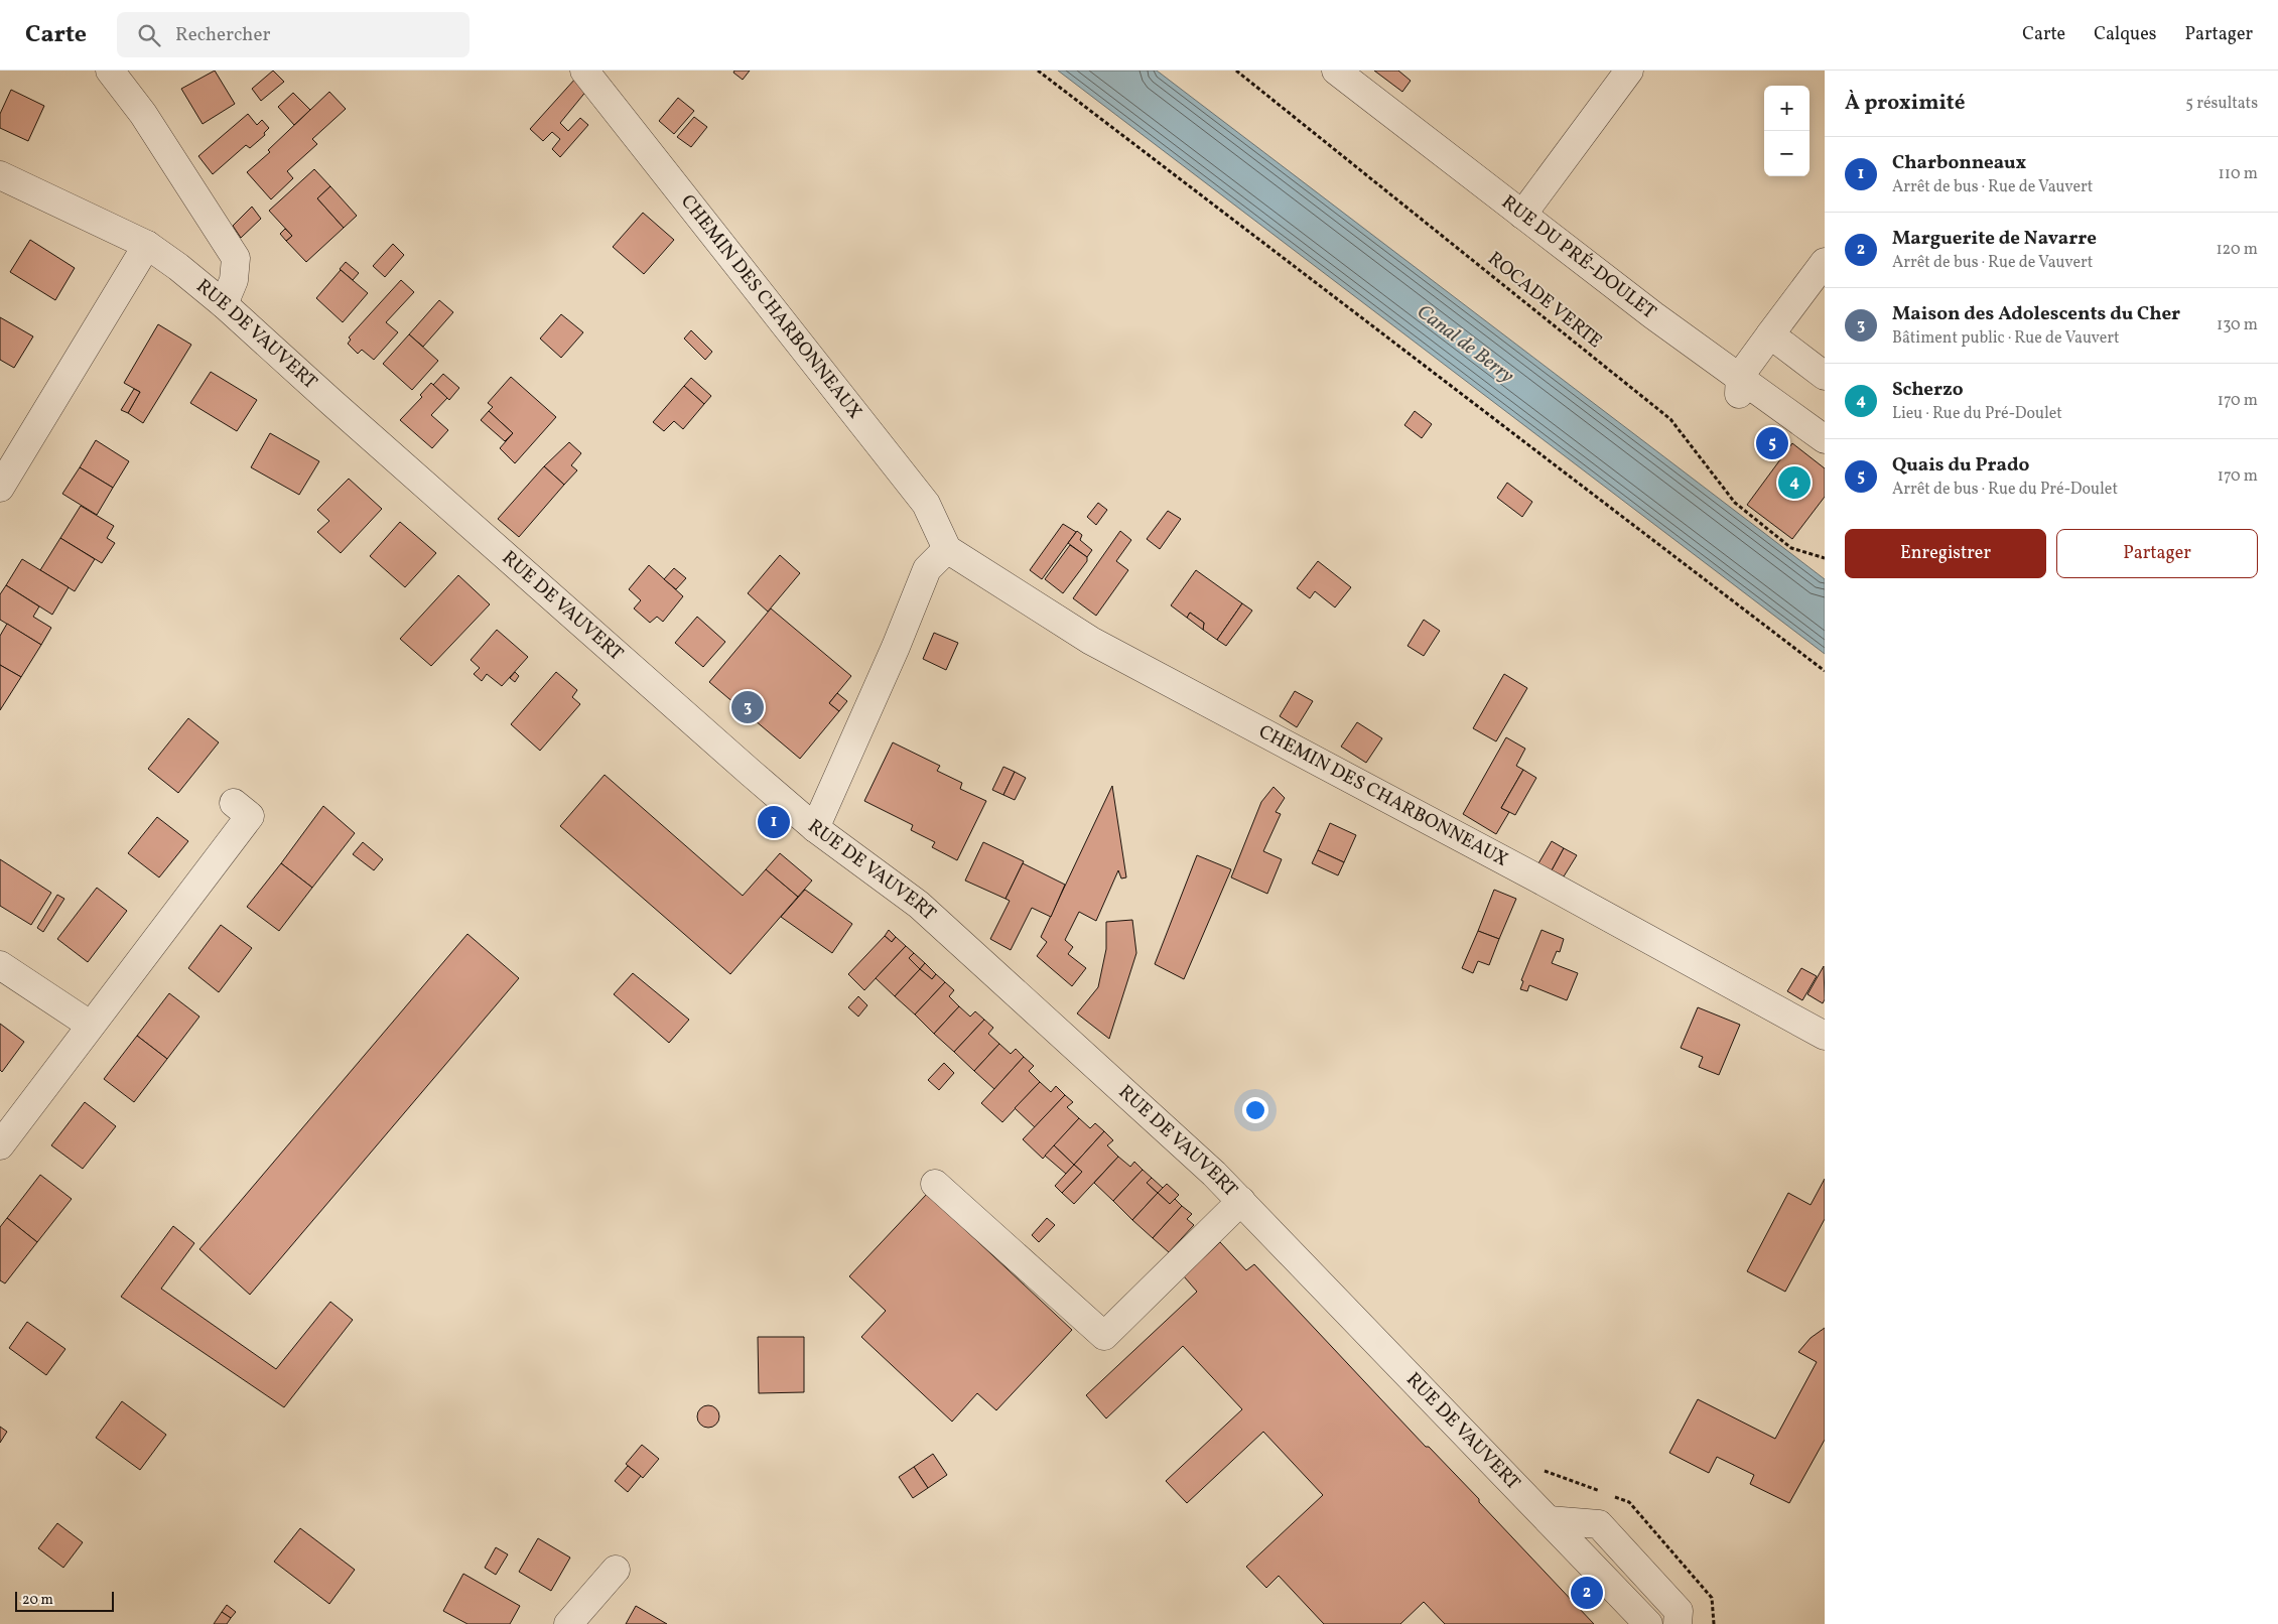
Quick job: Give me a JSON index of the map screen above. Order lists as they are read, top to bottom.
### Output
{
  "streets": {
    "street": ["RUE DU PRÉ-DOULET", "CHEMIN DES CHARBONNEAUX", "RUE DE VAUVERT"],
    "path": ["ROCADE VERTE"]
  },
  "water": ["Canal de Berry"],
  "scale_bar": "20 m",
  "page": {
    "header": "Carte",
    "search": "Rechercher",
    "nav": ["Carte", "Calques", "Partager"],
    "heading": ["À proximité", "5 résultats"],
    "map_buttons": ["+", "−"],
    "list": [
      {
        "mark": "1",
        "name": "Charbonneaux",
        "note": "Arrêt de bus · Rue de Vauvert",
        "value": "110 m"
      },
      {
        "mark": "2",
        "name": "Marguerite de Navarre",
        "note": "Arrêt de bus · Rue de Vauvert",
        "value": "120 m"
      },
      {
        "mark": "3",
        "name": "Maison des Adolescents du Cher",
        "note": "Bâtiment public · Rue de Vauvert",
        "value": "130 m"
      },
      {
        "mark": "4",
        "name": "Scherzo",
        "note": "Lieu · Rue du Pré-Doulet",
        "value": "170 m"
      },
      {
        "mark": "5",
        "name": "Quais du Prado",
        "note": "Arrêt de bus · Rue du Pré-Doulet",
        "value": "170 m"
      }
    ],
    "pins": [
      "5",
      "4",
      "3",
      "1",
      "2"
    ],
    "buttons": ["Enregistrer", "Partager"],
    "scale": "20 m"
  }
}
